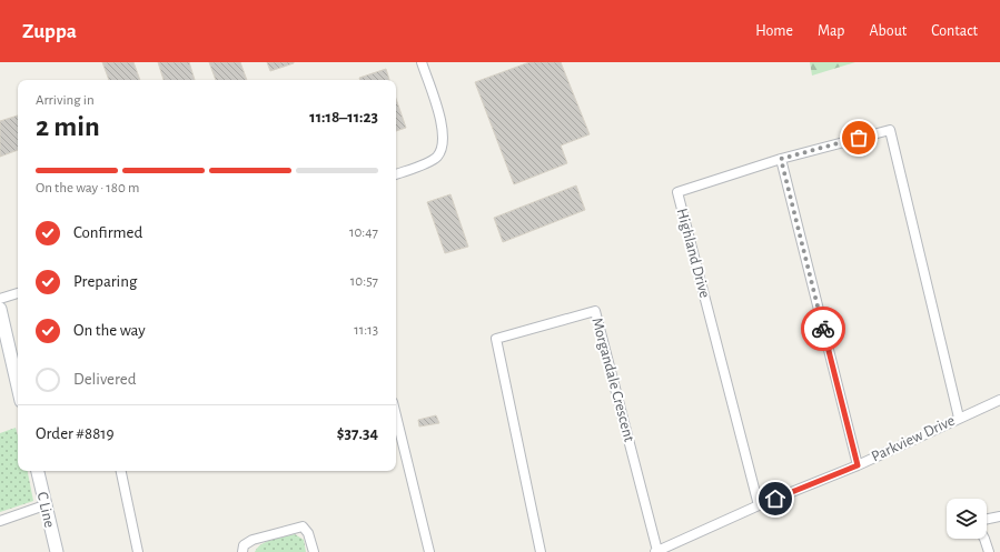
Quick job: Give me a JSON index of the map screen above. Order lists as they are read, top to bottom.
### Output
{
  "streets": {
    "street": [
      "Highland Drive",
      "Morgandale Crescent",
      "Parkview Drive",
      "C Line"
    ]
  },
  "crossings": [
    ["Highland Drive", "Parkview Drive"],
    ["Morgandale Crescent", "Parkview Drive"]
  ],
  "page": {
    "header": "Zuppa",
    "nav": [
      "Home",
      "Map",
      "About",
      "Contact"
    ],
    "heading": ["2 min", "Arriving in", "11:18–11:23"],
    "panel": ["Order #8819", "$37.34"],
    "bar": "On the way · 180 m",
    "list": [
      ["Confirmed", "10:47"],
      ["Preparing", "10:57"],
      ["On the way", "11:13"],
      "Delivered"
    ]
  }
}
